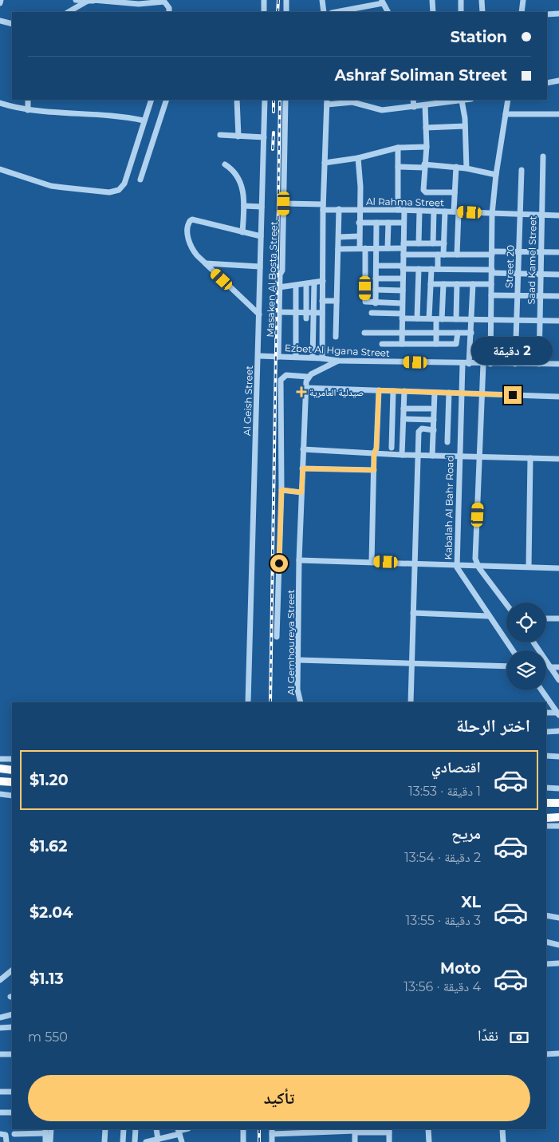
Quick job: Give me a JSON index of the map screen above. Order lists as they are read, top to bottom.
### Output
{
  "streets": {
    "street": [
      "Al Rahma Street",
      "Saad Kamel Street",
      "Street 20",
      "Masaken Al Bosta Street",
      "Ezbet Al Hgana Street",
      "Al Geish Street",
      "Kabalah Al Bahr Road",
      "Al Gemhoureya Street"
    ]
  },
  "crossings": [
    ["Al Rahma Street", "Saad Kamel Street"],
    ["Al Rahma Street", "Street 20"],
    ["Al Rahma Street", "Masaken Al Bosta Street"],
    ["Saad Kamel Street", "Ezbet Al Hgana Street"],
    ["Street 20", "Ezbet Al Hgana Street"],
    ["Masaken Al Bosta Street", "Ezbet Al Hgana Street"],
    ["Ezbet Al Hgana Street", "Al Geish Street"],
    ["Ezbet Al Hgana Street", "Kabalah Al Bahr Road"]
  ],
  "places": {
    "health": ["صيدلية العامرية"]
  },
  "page": {
    "banner": ["Station", "Ashraf Soliman Street"],
    "bubble": "2 دقيقة",
    "heading": "اختر الرحلة",
    "list": [
      {
        "name": "اقتصادي",
        "note": "1 دقيقة · 13:53",
        "value": "$1.20"
      },
      {
        "name": "مريح",
        "note": "2 دقيقة · 13:54",
        "value": "$1.62"
      },
      {
        "name": "XL",
        "note": "3 دقيقة · 13:55",
        "value": "$2.04"
      },
      {
        "name": "Moto",
        "note": "4 دقيقة · 13:56",
        "value": "$1.13"
      }
    ],
    "pay": ["نقدًا", "550 m"],
    "buttons": "تأكيد"
  }
}
